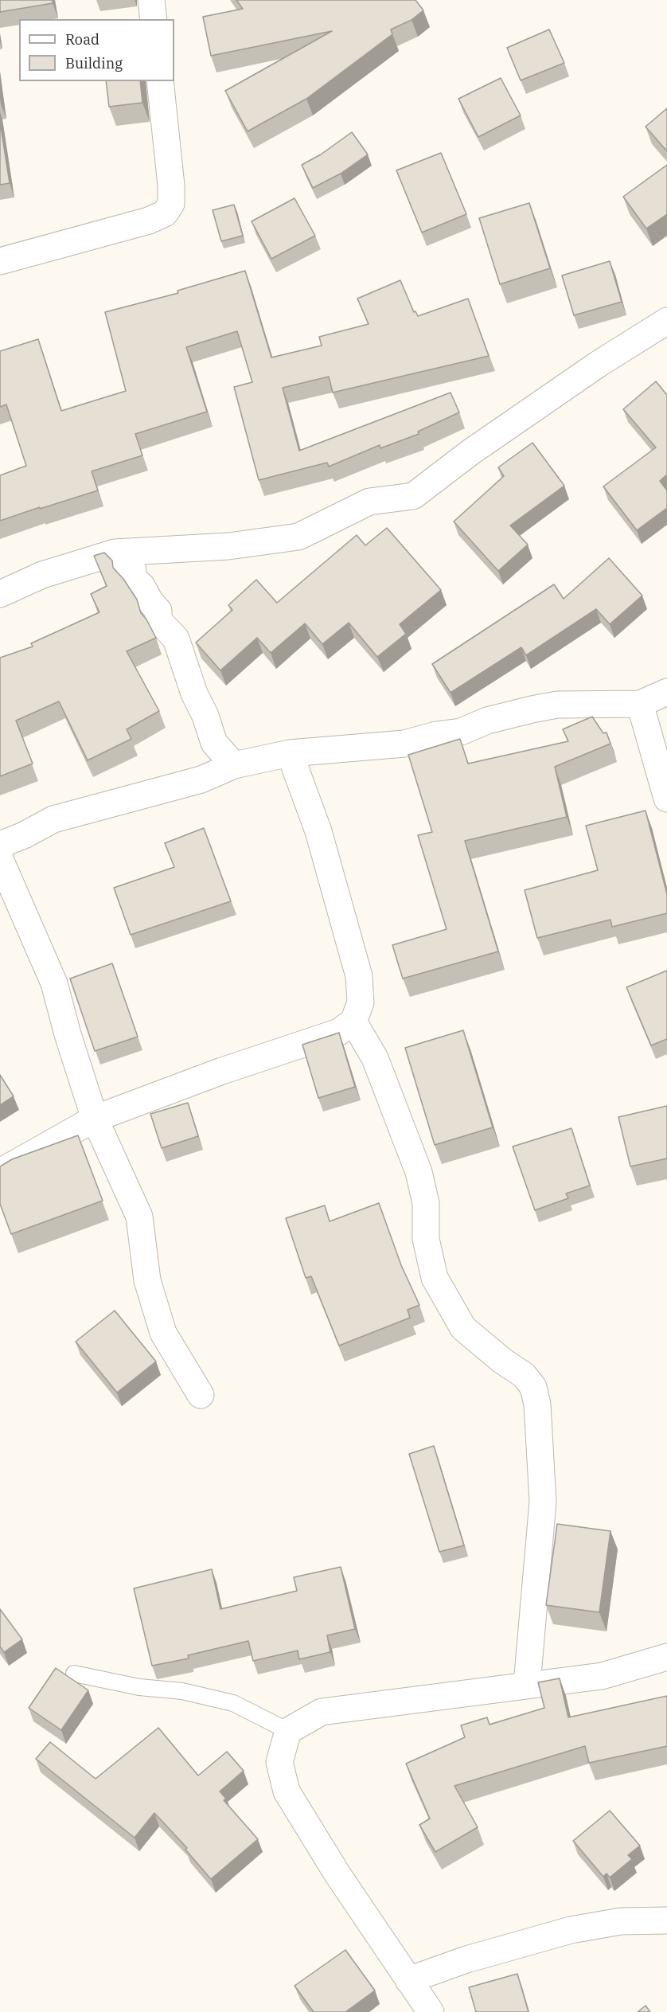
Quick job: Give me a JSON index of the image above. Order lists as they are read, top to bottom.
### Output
{
  "legend": ["Road", "Building"]
}
